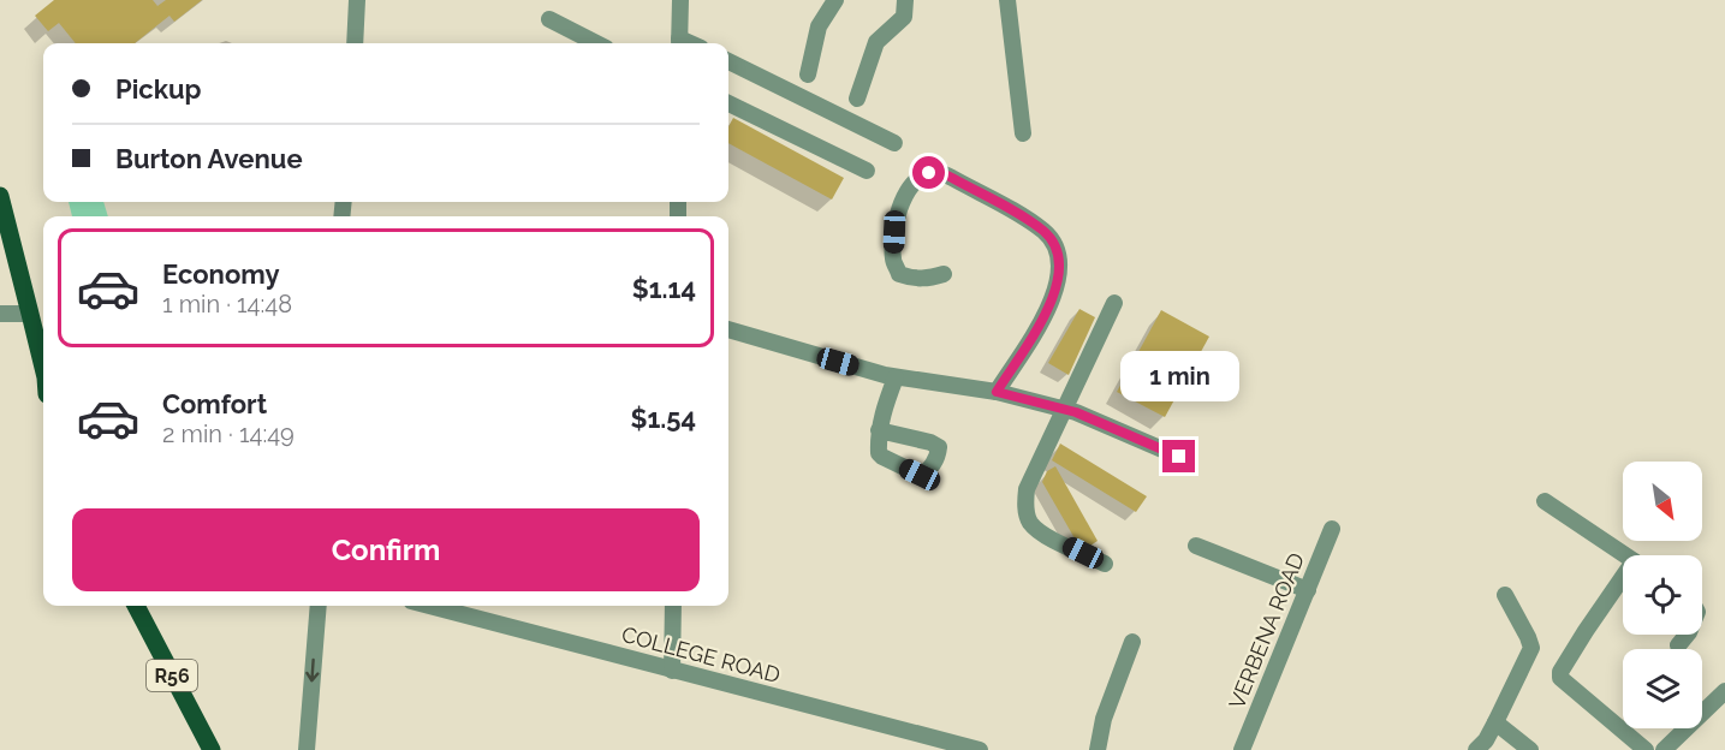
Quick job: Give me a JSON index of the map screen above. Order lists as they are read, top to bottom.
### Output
{
  "streets": {
    "main road": ["R56"],
    "street": ["VERBENA ROAD", "COLLEGE ROAD"]
  },
  "north": "bottom right",
  "page": {
    "banner": ["Pickup", "Burton Avenue"],
    "list": [
      {
        "name": "Economy",
        "note": "1 min · 14:48",
        "value": "$1.14"
      },
      {
        "name": "Comfort",
        "note": "2 min · 14:49",
        "value": "$1.54"
      }
    ],
    "bubble": "1 min",
    "buttons": "Confirm"
  }
}
